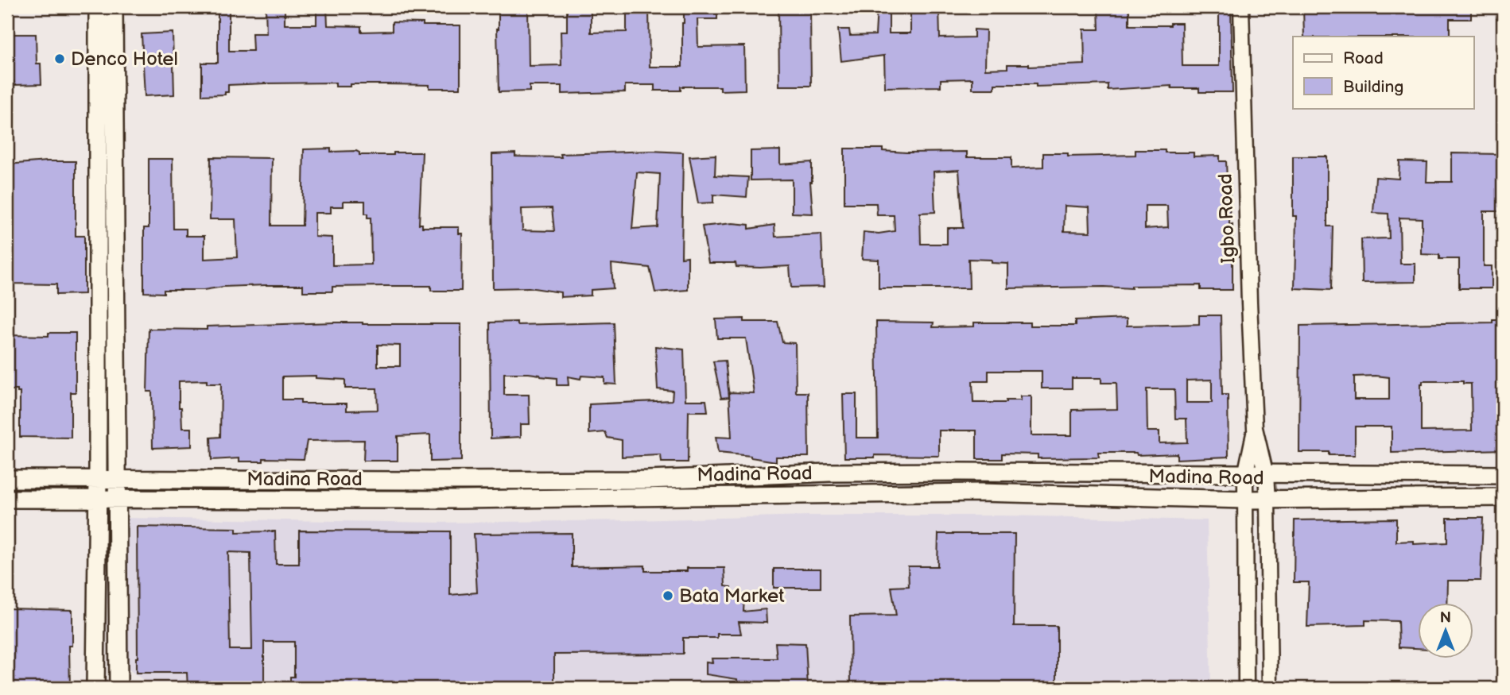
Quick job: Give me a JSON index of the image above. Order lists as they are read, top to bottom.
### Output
{
  "streets": {
    "main road": ["Madina Road"],
    "street": ["Igbo Road"]
  },
  "crossings": [
    ["Igbo Road", "Madina Road"]
  ],
  "places": ["Denco Hotel", "Bata Market"],
  "legend": ["Road", "Building"],
  "north": "top"
}
